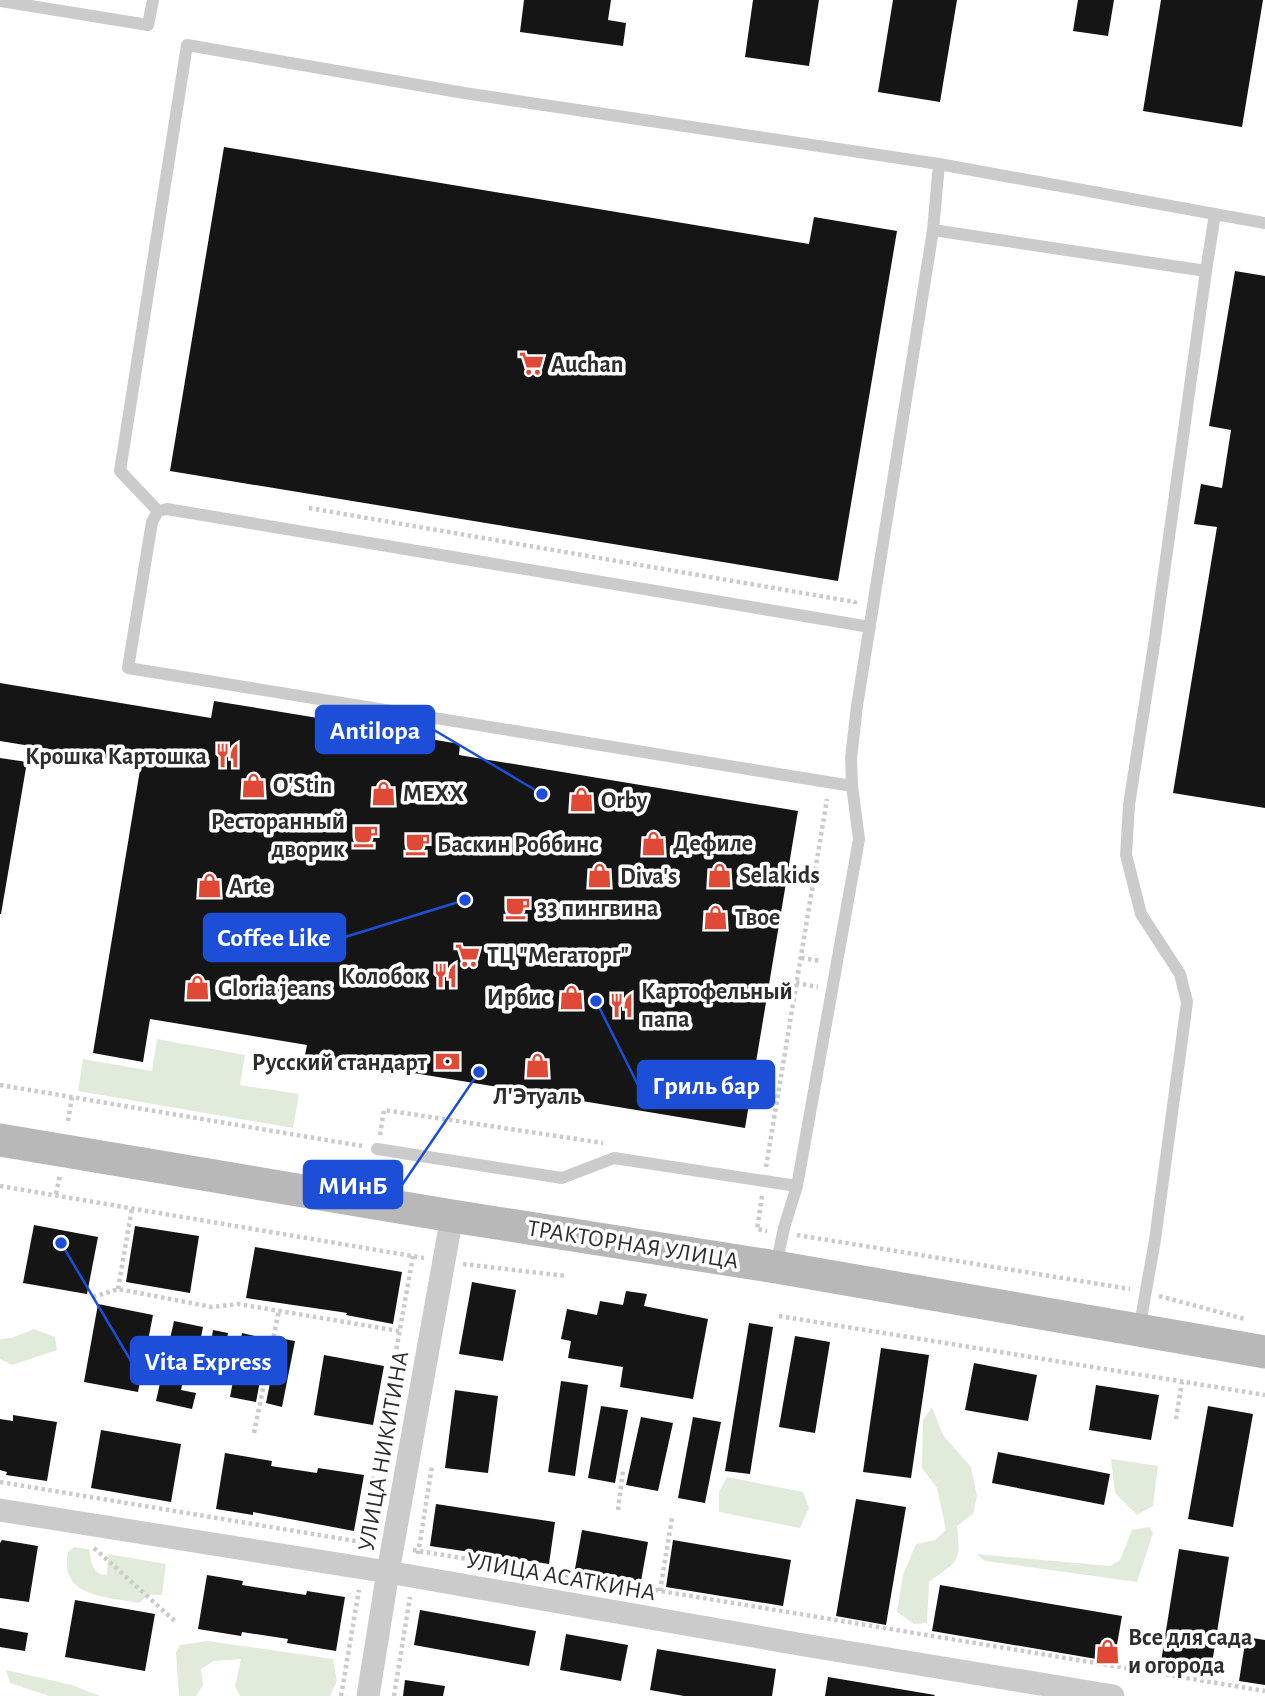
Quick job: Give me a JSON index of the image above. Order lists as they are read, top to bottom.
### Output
{
  "streets": {
    "main road": ["ТРАКТОРНАЯ УЛИЦА"],
    "street": ["УЛИЦА НИКИТИНА", "УЛИЦА АСАТКИНА"]
  },
  "crossings": [
    ["ТРАКТОРНАЯ УЛИЦА", "УЛИЦА НИКИТИНА"],
    ["УЛИЦА НИКИТИНА", "УЛИЦА АСАТКИНА"]
  ],
  "places": {
    "supermarket": ["Auchan", "ТЦ \"Мегаторг\""],
    "restaurant": ["Крошка Картошка", "Колобок", "Картофельный папа"],
    "shop": [
      "O'Stin",
      "MEXX",
      "Orby",
      "Дефиле",
      "Selakids",
      "Diva's",
      "Arte",
      "Твое",
      "Gloria jeans",
      "Ирбис",
      "Л'Этуаль",
      "Все для сада и огорода"
    ],
    "other": [
      "Antilopa",
      "Coffee Like",
      "Гриль бар",
      "МИнБ",
      "Vita Express"
    ],
    "cafe": ["Ресторанный дворик", "Баскин Роббинс", "33 пингвина"],
    "bank": ["Русский стандарт"]
  }
}
